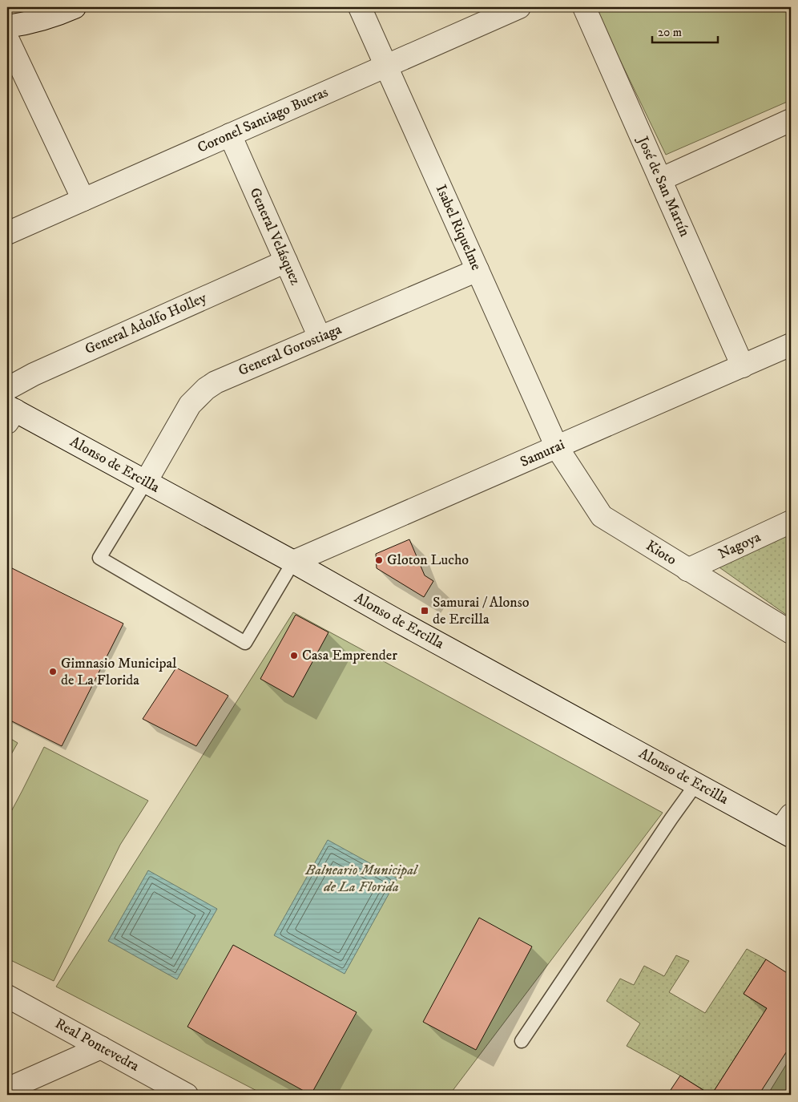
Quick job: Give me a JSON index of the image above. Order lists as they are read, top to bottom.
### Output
{
  "streets": {
    "street": [
      "Coronel Santiago Bueras",
      "José de San Martín",
      "Isabel Riquelme",
      "General Velásquez",
      "General Adolfo Holley",
      "General Gorostiaga",
      "Samurai",
      "Alonso de Ercilla",
      "Nagoya",
      "Kioto",
      "Real Pontevedra"
    ]
  },
  "crossings": [
    ["Coronel Santiago Bueras", "Isabel Riquelme"],
    ["Coronel Santiago Bueras", "General Velásquez"],
    ["José de San Martín", "Samurai"],
    ["Isabel Riquelme", "General Gorostiaga"],
    ["Isabel Riquelme", "Samurai"],
    ["Isabel Riquelme", "Kioto"],
    ["General Velásquez", "General Adolfo Holley"],
    ["General Velásquez", "General Gorostiaga"],
    ["General Gorostiaga", "Alonso de Ercilla"],
    ["Samurai", "Alonso de Ercilla"],
    ["Samurai", "Kioto"],
    ["Nagoya", "Kioto"]
  ],
  "parks": ["Balneario Municipal de La Florida"],
  "places": {
    "other": ["Gloton Lucho", "Casa Emprender", "Gimnasio Municipal de La Florida"],
    "transit": ["Samurai / Alonso de Ercilla"]
  },
  "scale_bar": "20 m"
}
